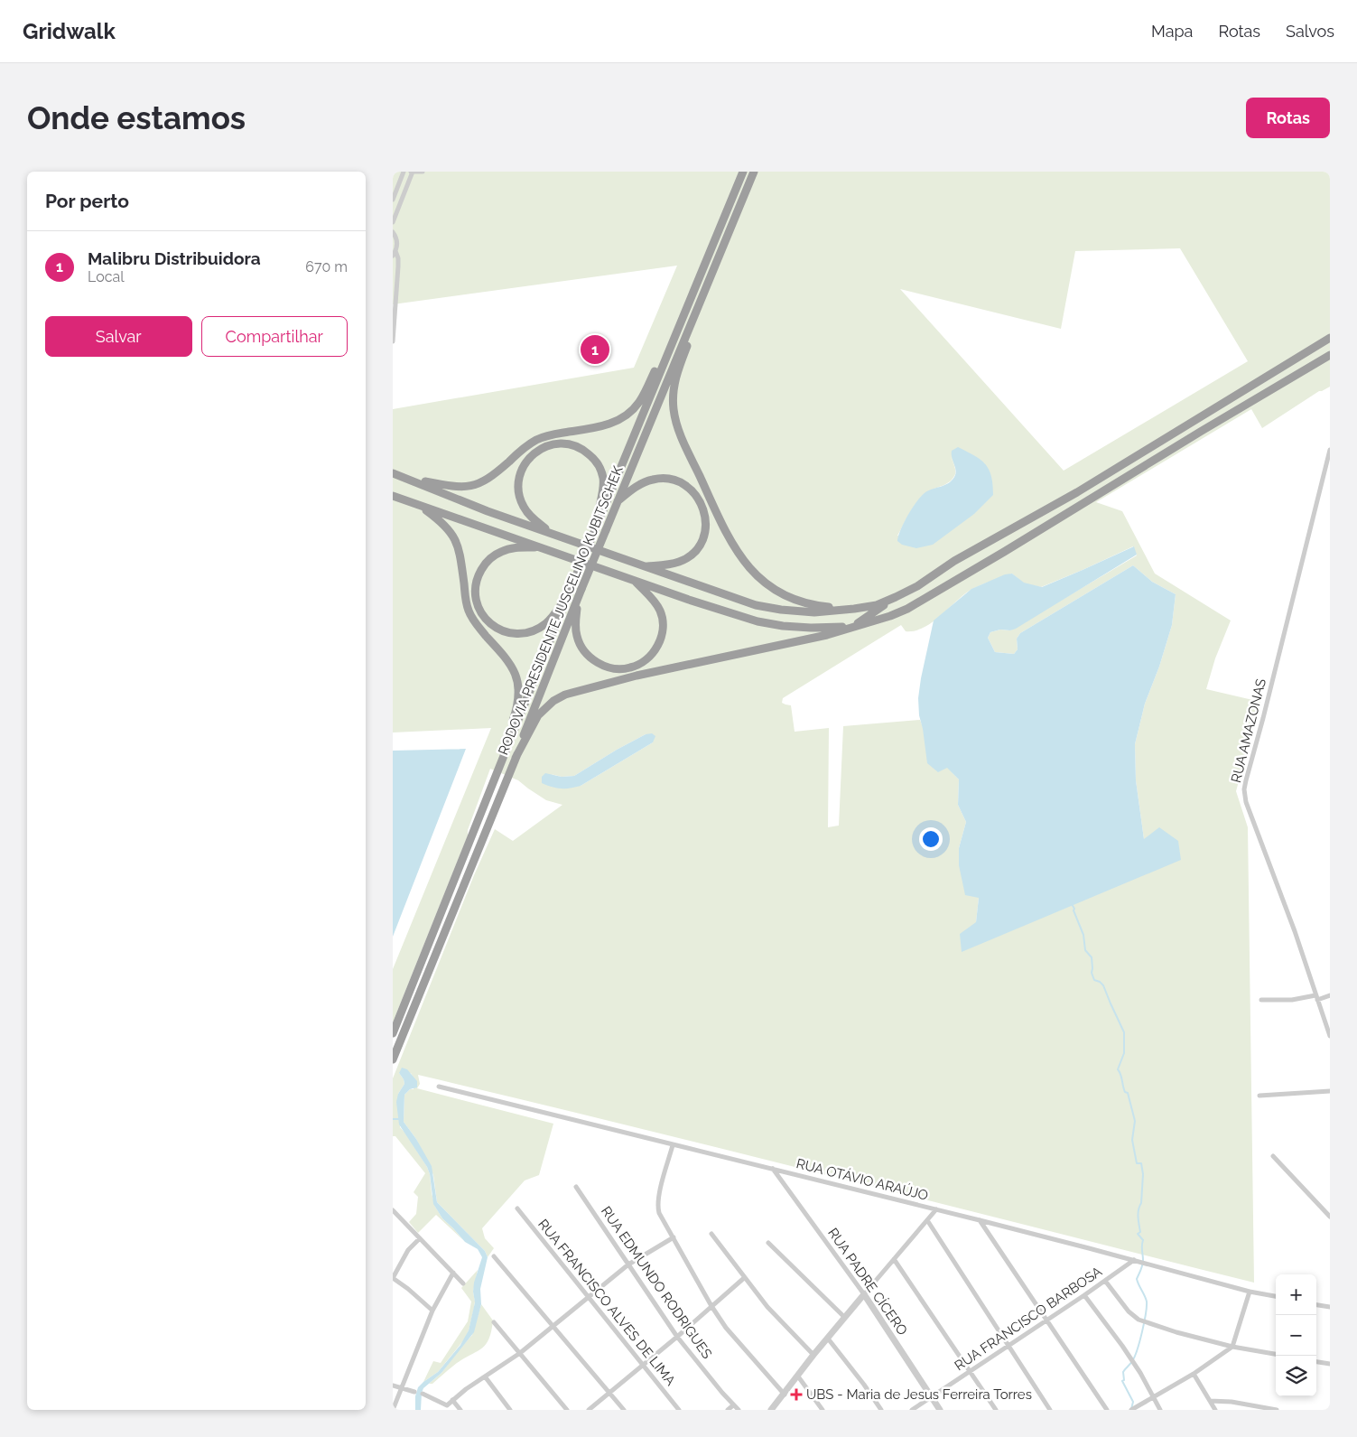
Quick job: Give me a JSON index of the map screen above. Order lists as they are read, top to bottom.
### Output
{
  "streets": {
    "highway": ["RODOVIA PRESIDENTE JUSCELINO KUBITSCHEK"],
    "street": [
      "RUA AMAZONAS",
      "RUA OTÁVIO ARAÚJO",
      "RUA PADRE CÍCERO",
      "RUA EDMUNDO RODRIGUES",
      "RUA FRANCISCO ALVES DE LIMA",
      "RUA FRANCISCO BARBOSA"
    ]
  },
  "crossings": [
    ["RUA OTÁVIO ARAÚJO", "RUA PADRE CÍCERO"],
    ["RUA OTÁVIO ARAÚJO", "RUA FRANCISCO BARBOSA"],
    ["RUA PADRE CÍCERO", "RUA FRANCISCO BARBOSA"]
  ],
  "places": {
    "health": ["UBS - Maria de Jesus Ferreira Torres"]
  },
  "page": {
    "header": "Gridwalk",
    "nav": ["Mapa", "Rotas", "Salvos"],
    "buttons": [
      "Rotas",
      ["Salvar", "Compartilhar"]
    ],
    "title": "Onde estamos",
    "heading": "Por perto",
    "list": [
      {
        "mark": "1",
        "name": "Malibru Distribuidora",
        "note": "Local",
        "value": "670 m"
      }
    ],
    "pins": "1",
    "map_buttons": ["+", "−"]
  }
}
